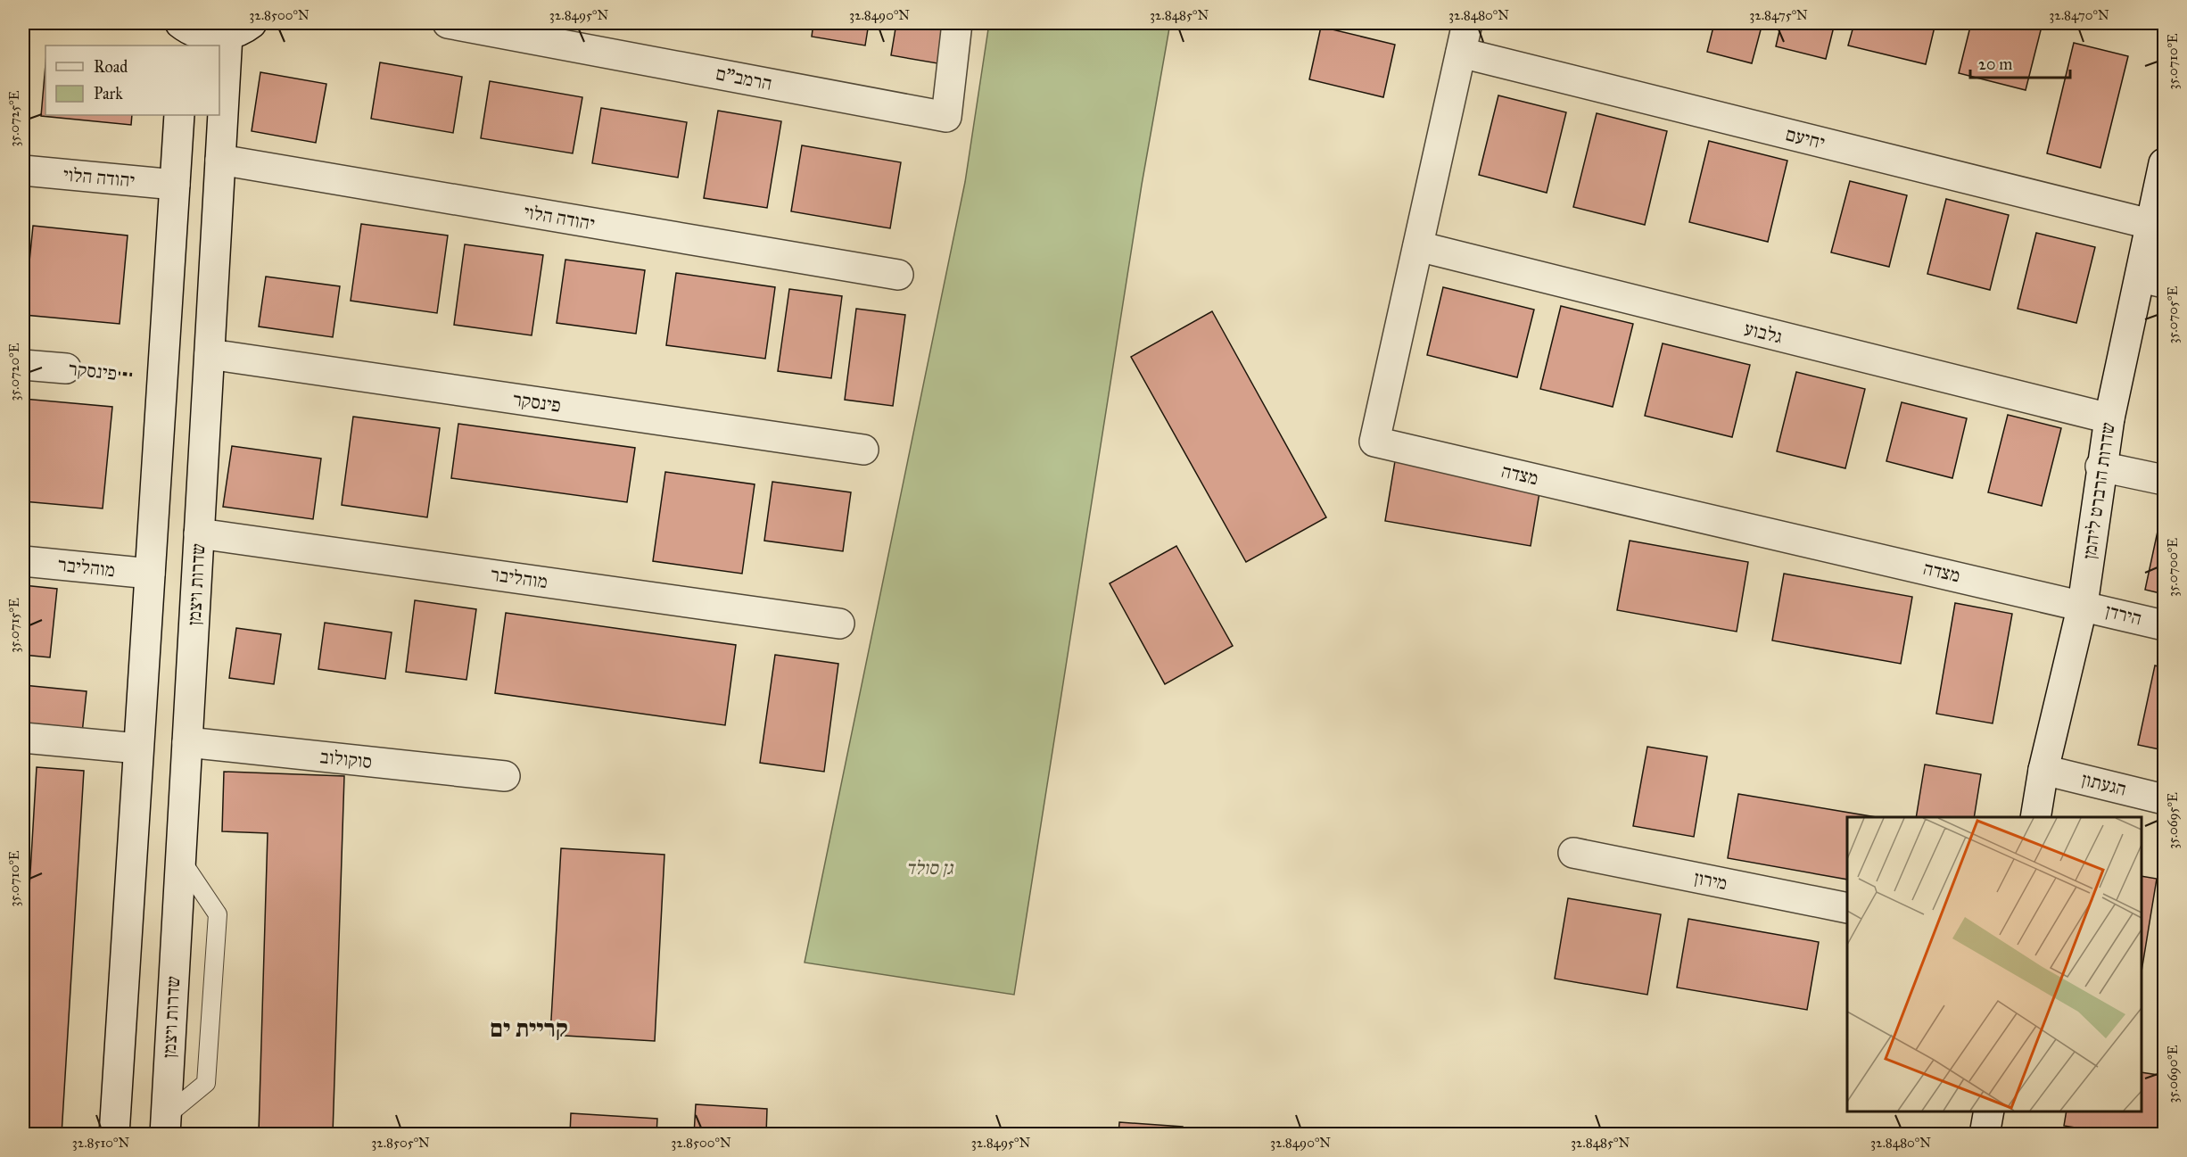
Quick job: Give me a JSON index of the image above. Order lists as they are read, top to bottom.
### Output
{
  "streets": {
    "street": [
      "הרמב\"ם",
      "יחיעם",
      "יהודה הלוי",
      "גלבוע",
      "פינסקר",
      "מצדה",
      "שדרות הרברט ליהמן",
      "מוהליבר",
      "שדרות ויצמן",
      "הירדן",
      "סוקולוב",
      "הגעתון",
      "מירון"
    ]
  },
  "crossings": [
    ["יחיעם", "מצדה"],
    ["יחיעם", "שדרות הרברט ליהמן"],
    ["יהודה הלוי", "שדרות ויצמן"],
    ["גלבוע", "מצדה"],
    ["גלבוע", "שדרות הרברט ליהמן"],
    ["פינסקר", "שדרות ויצמן"],
    ["מצדה", "שדרות הרברט ליהמן"],
    ["מצדה", "הירדן"],
    ["שדרות הרברט ליהמן", "הירדן"],
    ["שדרות הרברט ליהמן", "הגעתון"],
    ["מוהליבר", "שדרות ויצמן"],
    ["שדרות ויצמן", "סוקולוב"]
  ],
  "districts": ["קריית ים"],
  "parks": ["גן סולד"],
  "legend": ["Road", "Park"],
  "scale_bar": "20 m",
  "coordinates": [
    "32.8500°N",
    "32.8495°N",
    "32.8490°N",
    "32.8485°N",
    "32.8480°N",
    "32.8475°N",
    "32.8470°N",
    "35.0710°E",
    "35.0725°E",
    "35.0705°E",
    "35.0720°E",
    "35.0700°E",
    "35.0715°E",
    "35.0695°E",
    "35.0690°E",
    "32.8510°N",
    "32.8505°N"
  ]
}
